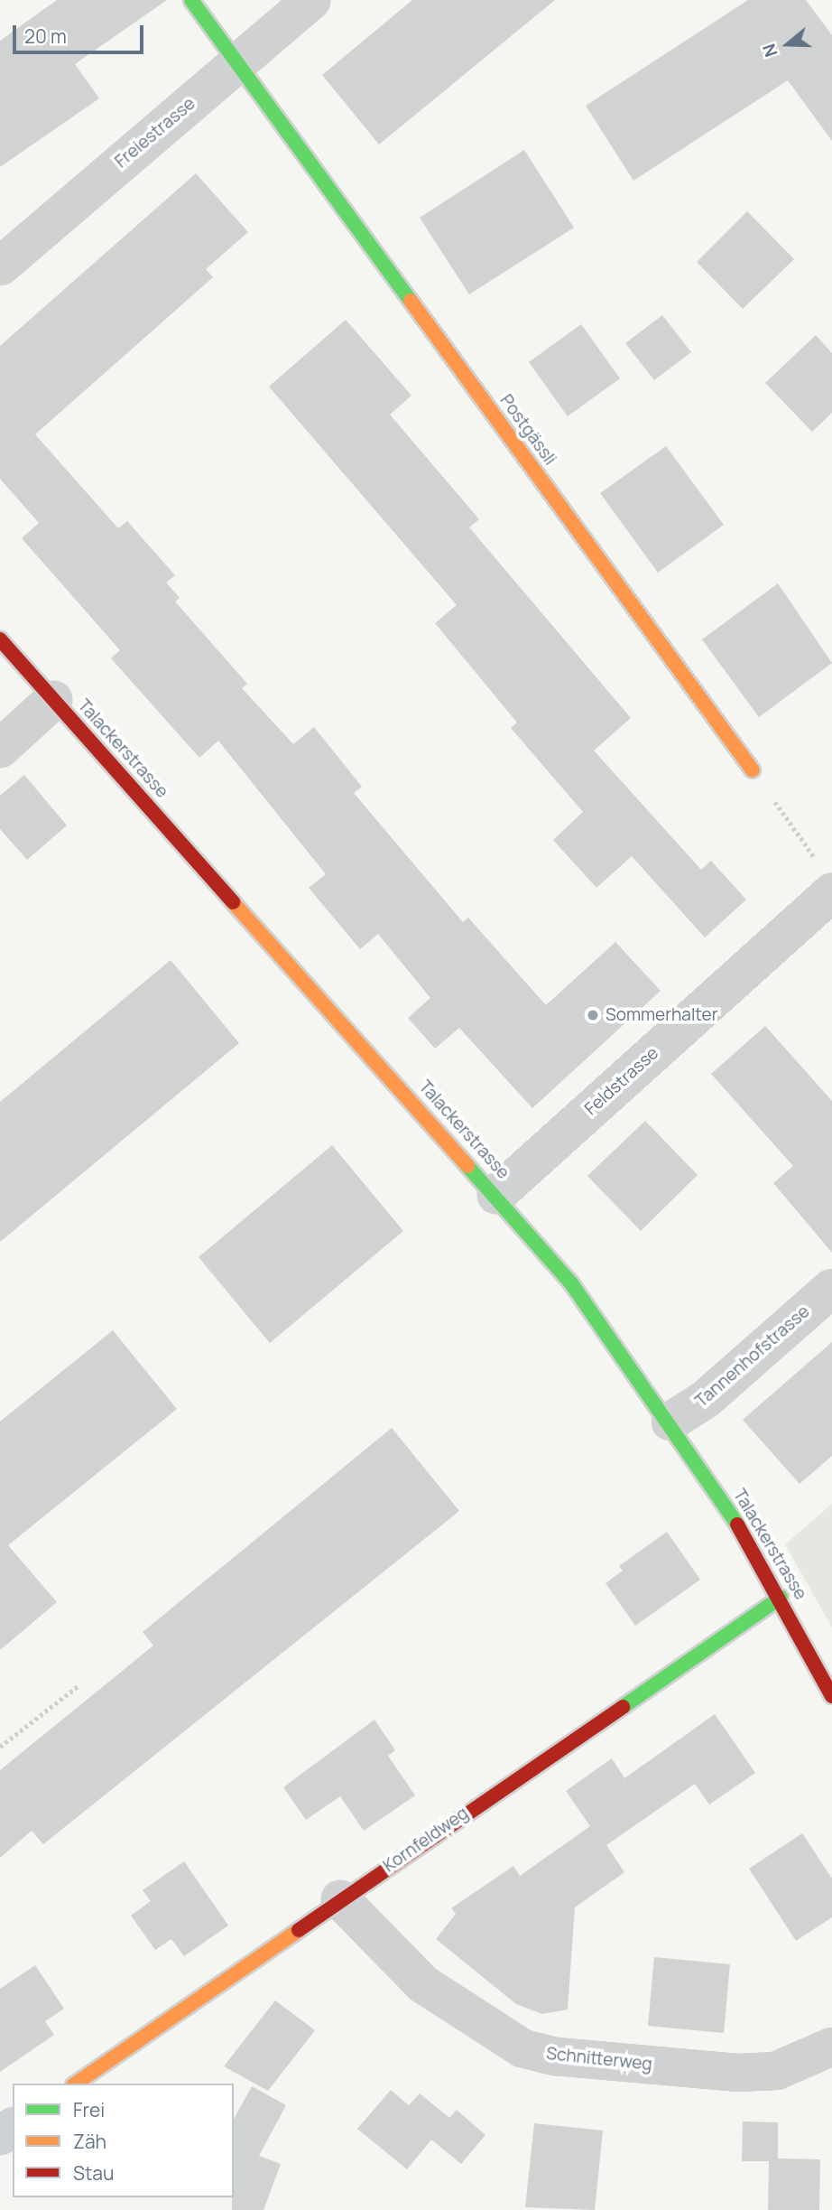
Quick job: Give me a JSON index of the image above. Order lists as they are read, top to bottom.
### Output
{
  "streets": {
    "street": [
      "Freiestrasse",
      "Postgässli",
      "Talackerstrasse",
      "Feldstrasse",
      "Tannenhofstrasse",
      "Kornfeldweg",
      "Schnitterweg"
    ]
  },
  "crossings": [
    ["Freiestrasse", "Postgässli"],
    ["Talackerstrasse", "Feldstrasse"],
    ["Talackerstrasse", "Tannenhofstrasse"],
    ["Talackerstrasse", "Kornfeldweg"],
    ["Kornfeldweg", "Schnitterweg"]
  ],
  "places": ["Sommerhalter"],
  "legend": ["Frei", "Zäh", "Stau"],
  "scale_bar": "20 m",
  "north": "left"
}
